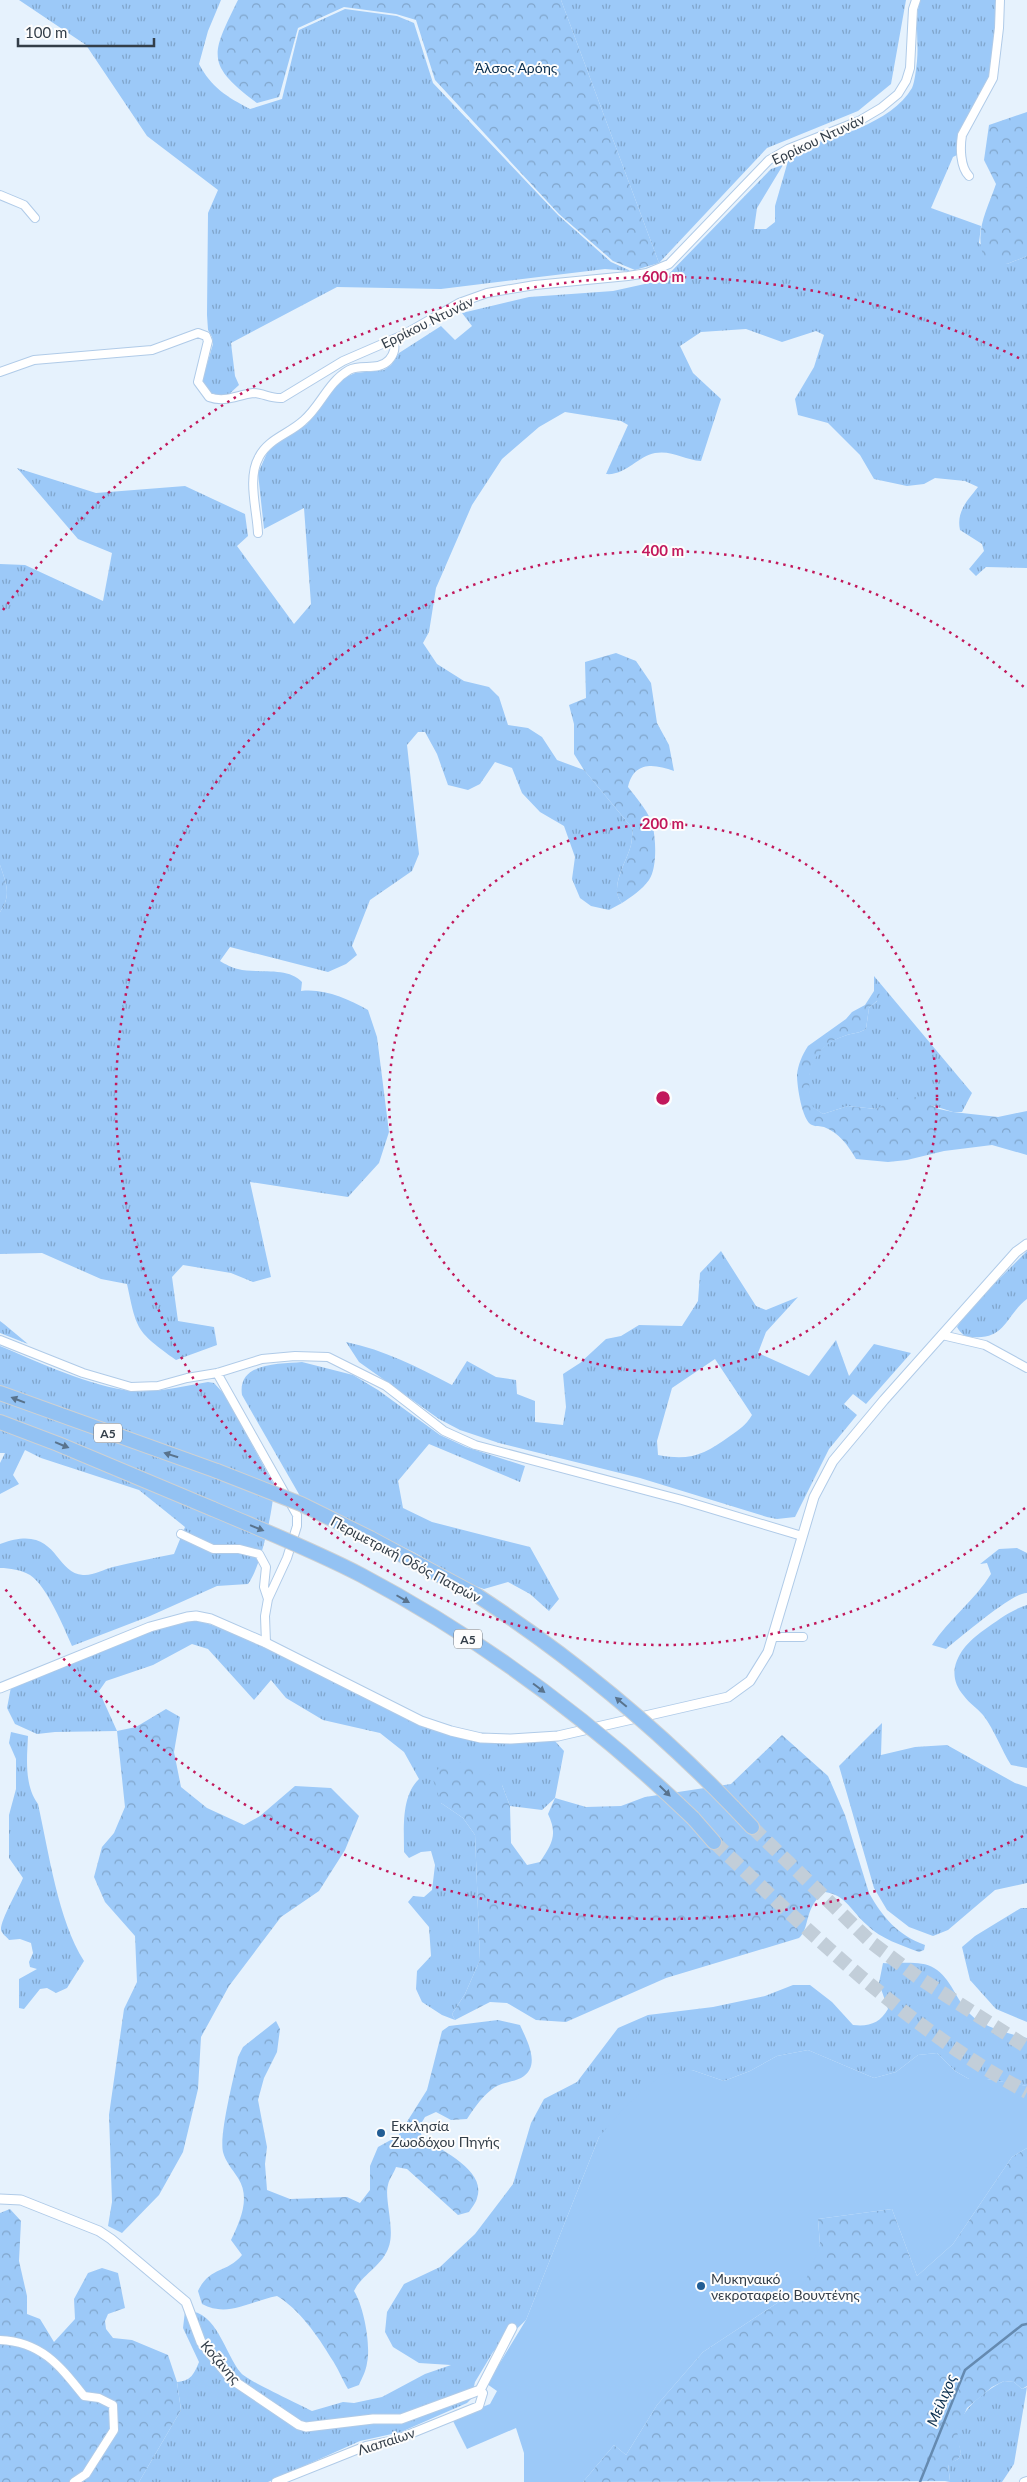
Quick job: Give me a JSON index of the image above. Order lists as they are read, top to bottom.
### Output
{
  "streets": {
    "highway": ["Α5", "Περιμετρική Οδός Πατρών"],
    "street": ["Ερρίκου Ντυνάν", "Κοζάνης", "Λιαπαίων"]
  },
  "crossings": [
    ["Κοζάνης", "Λιαπαίων"]
  ],
  "water": ["Μείλιχος"],
  "parks": ["Άλσος Αρόης"],
  "places": ["Εκκλησία Ζωοδόχου Πηγής", "Μυκηναικό νεκροταφείο Βουντένης"],
  "scale_bar": "100 m",
  "rings": ["600 m", "400 m", "200 m"]
}
